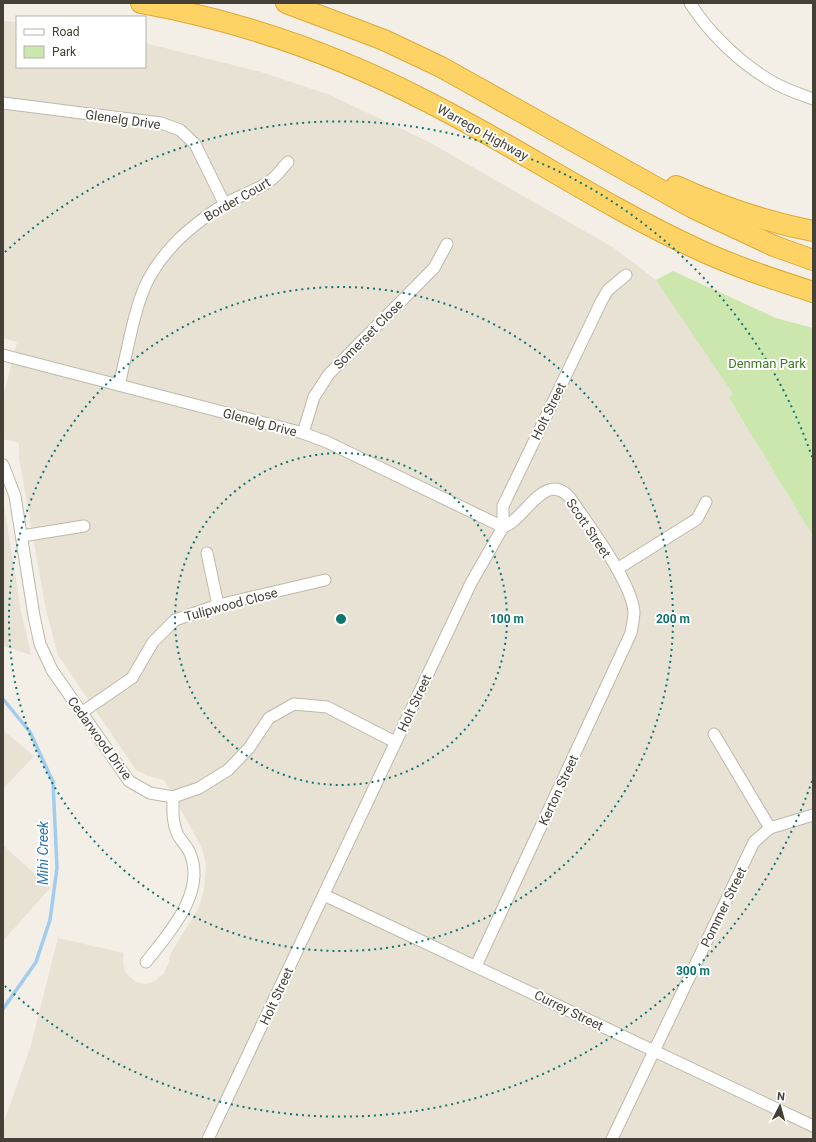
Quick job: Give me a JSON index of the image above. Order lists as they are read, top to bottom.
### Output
{
  "streets": {
    "highway": ["Warrego Highway"],
    "street": [
      "Glenelg Drive",
      "Border Court",
      "Somerset Close",
      "Holt Street",
      "Scott Street",
      "Tulipwood Close",
      "Cedarwood Drive",
      "Kerton Street",
      "Pommer Street",
      "Currey Street"
    ]
  },
  "crossings": [
    ["Glenelg Drive", "Border Court"],
    ["Glenelg Drive", "Somerset Close"],
    ["Glenelg Drive", "Holt Street"],
    ["Glenelg Drive", "Scott Street"],
    ["Holt Street", "Scott Street"],
    ["Holt Street", "Cedarwood Drive"],
    ["Holt Street", "Currey Street"],
    ["Scott Street", "Kerton Street"],
    ["Tulipwood Close", "Cedarwood Drive"],
    ["Kerton Street", "Currey Street"],
    ["Pommer Street", "Currey Street"]
  ],
  "water": ["Mihi Creek"],
  "parks": ["Denman Park"],
  "legend": ["Road", "Park"],
  "north": "top",
  "rings": ["100 m", "200 m", "300 m"]
}
